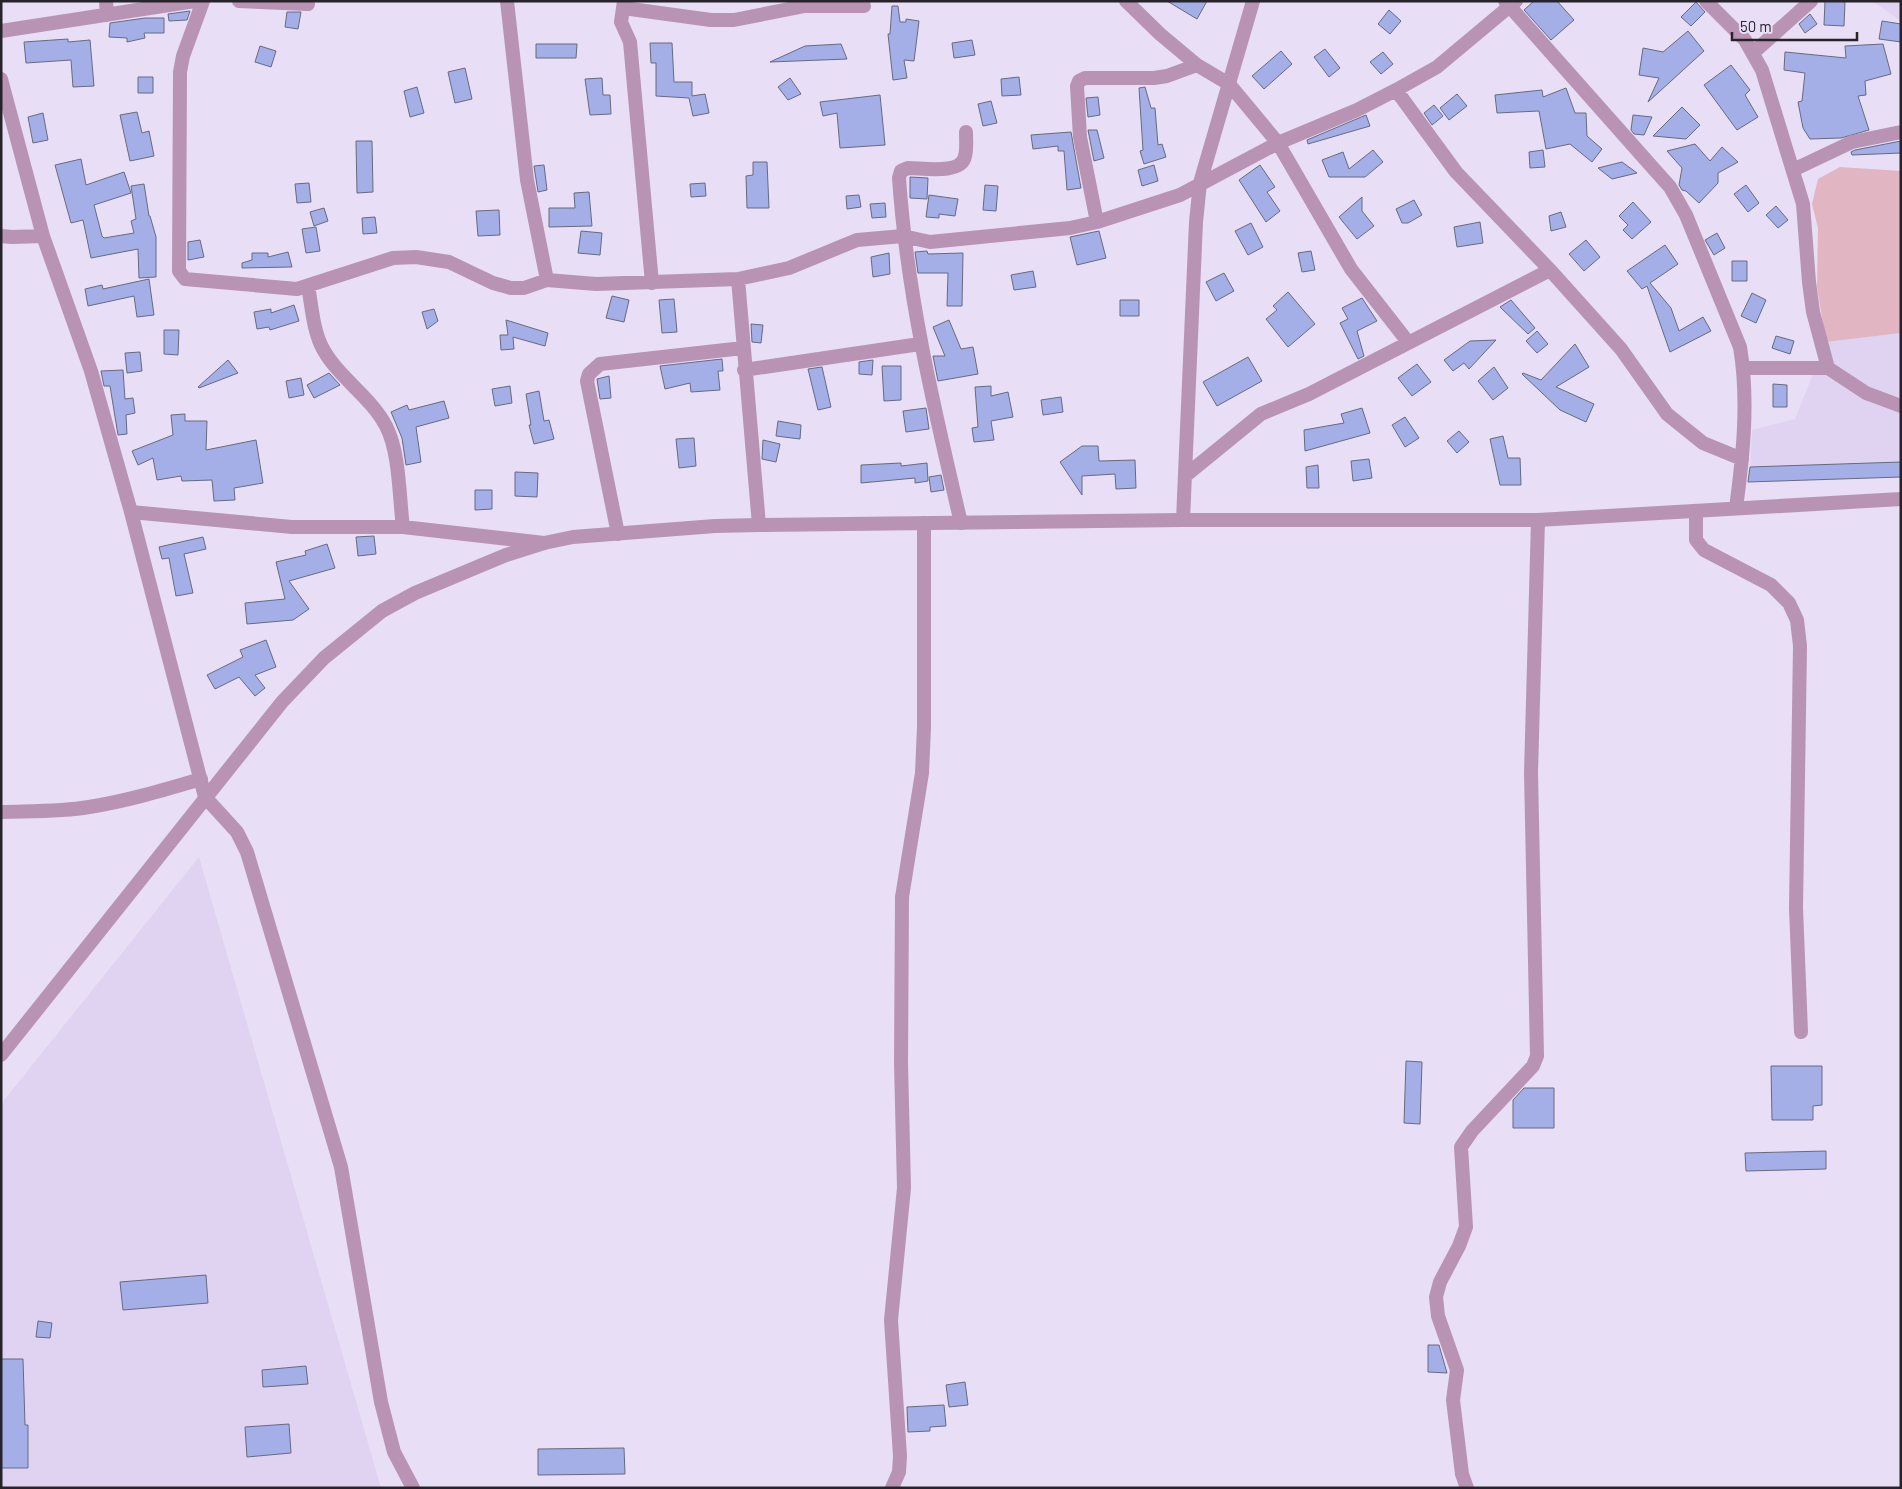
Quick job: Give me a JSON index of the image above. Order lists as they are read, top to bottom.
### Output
{
  "scale_bar": "50 m"
}
